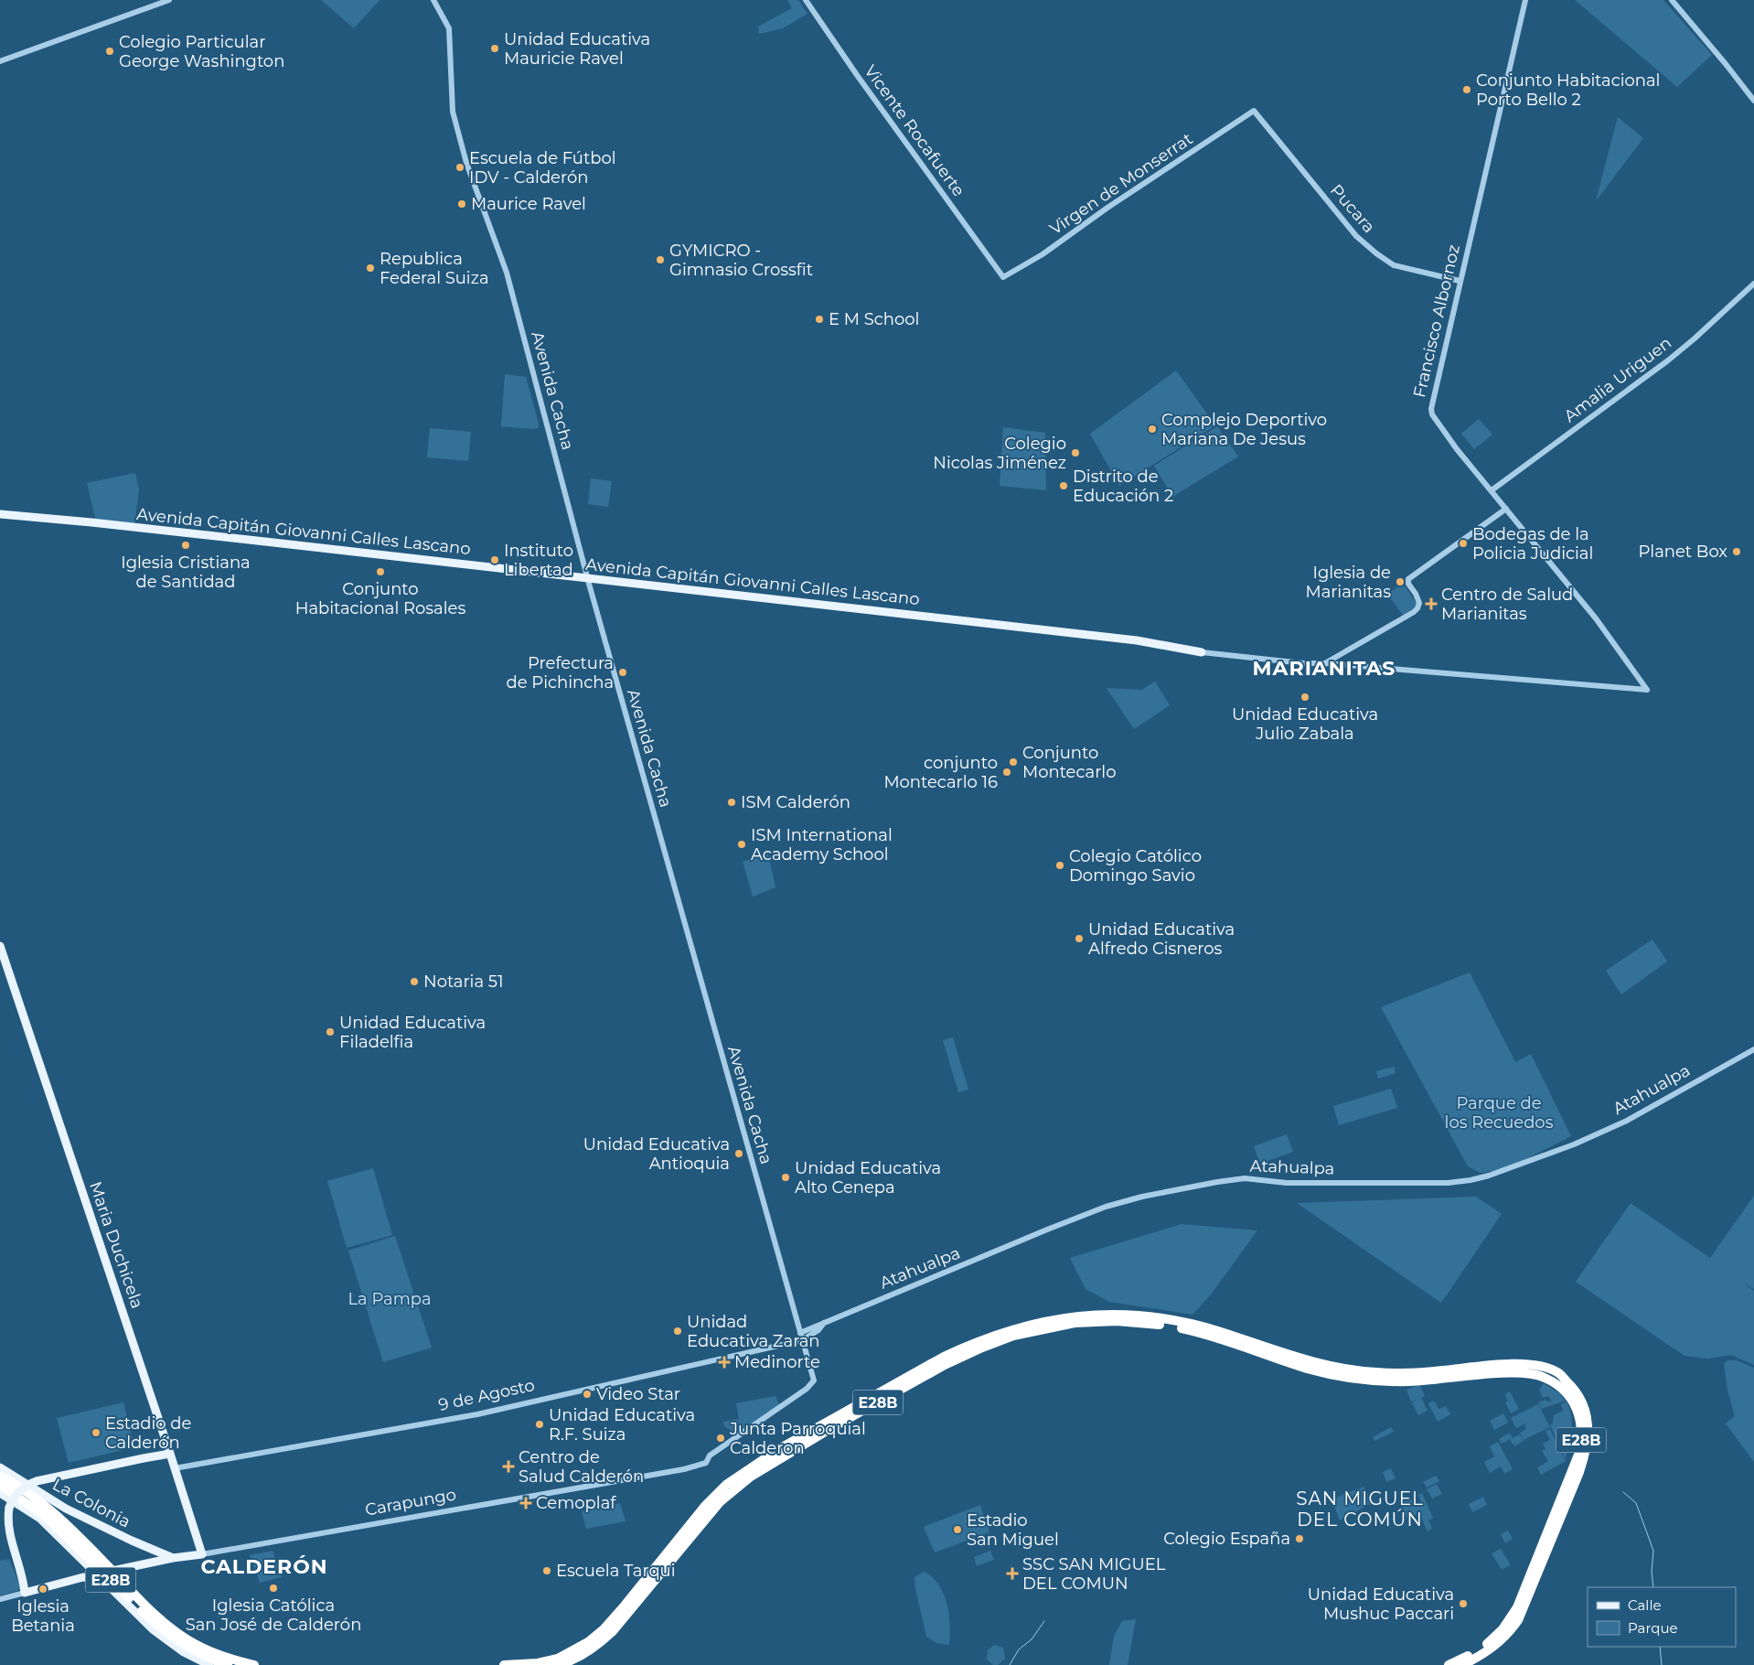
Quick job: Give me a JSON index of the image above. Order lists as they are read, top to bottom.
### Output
{
  "streets": {
    "highway": ["E28B"],
    "main road": [
      "Avenida Capitán Giovanni Calles Lascano",
      "Maria Duchicela",
      "Carapungo",
      "La Colonia"
    ],
    "street": [
      "Vicente Rocafuerte",
      "Virgen de Monserrat",
      "Pucara",
      "Francisco Albornoz",
      "Amalia Uriguen",
      "Avenida Cacha",
      "Atahualpa",
      "9 de Agosto"
    ]
  },
  "crossings": [
    ["Vicente Rocafuerte", "Virgen de Monserrat"],
    ["Virgen de Monserrat", "Pucara"],
    ["Pucara", "Francisco Albornoz"],
    ["Francisco Albornoz", "Amalia Uriguen"],
    ["Francisco Albornoz", "Avenida Capitán Giovanni Calles Lascano"],
    ["Avenida Cacha", "Avenida Capitán Giovanni Calles Lascano"],
    ["Avenida Cacha", "Atahualpa"],
    ["Avenida Cacha", "9 de Agosto"],
    ["Avenida Cacha", "Carapungo"],
    ["Atahualpa", "9 de Agosto"],
    ["Maria Duchicela", "9 de Agosto"],
    ["Maria Duchicela", "Carapungo"],
    ["E28B", "Carapungo"],
    ["Carapungo", "La Colonia"]
  ],
  "districts": ["MARIANITAS", "SAN MIGUEL DEL COMÚN", "CALDERÓN"],
  "parks": ["Parque de los Recuedos", "La Pampa"],
  "places": {
    "other": [
      "Unidad Educativa Mauricie Ravel",
      "Colegio Particular George Washington",
      "Conjunto Habitacional Porto Bello 2",
      "Escuela de Fútbol IDV - Calderón",
      "Maurice Ravel",
      "GYMICRO - Gimnasio Crossfit",
      "Republica Federal Suiza",
      "E M School",
      "Complejo Deportivo Mariana De Jesus",
      "Colegio Nicolas Jiménez",
      "Distrito de Educación 2",
      "Bodegas de la Policia Judicial",
      "Iglesia Cristiana de Santidad",
      "Planet Box",
      "Instituto Libertad",
      "Conjunto Habitacional Rosales",
      "Iglesia de Marianitas",
      "Prefectura de Pichincha",
      "Unidad Educativa Julio Zabala",
      "Conjunto Montecarlo",
      "conjunto Montecarlo 16",
      "ISM Calderón",
      "ISM International Academy School",
      "Colegio Católico Domingo Savio",
      "Unidad Educativa Alfredo Cisneros",
      "Notaria 51",
      "Unidad Educativa Filadelfia",
      "Unidad Educativa Antioquia",
      "Unidad Educativa Alto Cenepa",
      "Unidad Educativa Zaran",
      "Video Star",
      "Unidad Educativa R.F. Suiza",
      "Estadio de Calderón",
      "Junta Parroquial Calderon",
      "Estadio San Miguel",
      "Colegio España",
      "Escuela Tarqui",
      "Iglesia Católica San José de Calderón",
      "Iglesia Betania",
      "Unidad Educativa Mushuc Paccari"
    ],
    "health": [
      "Centro de Salud Marianitas",
      "Medinorte",
      "Centro de Salud Calderón",
      "Cemoplaf",
      "SSC SAN MIGUEL DEL COMUN"
    ]
  },
  "legend": ["Calle", "Parque"]
}
